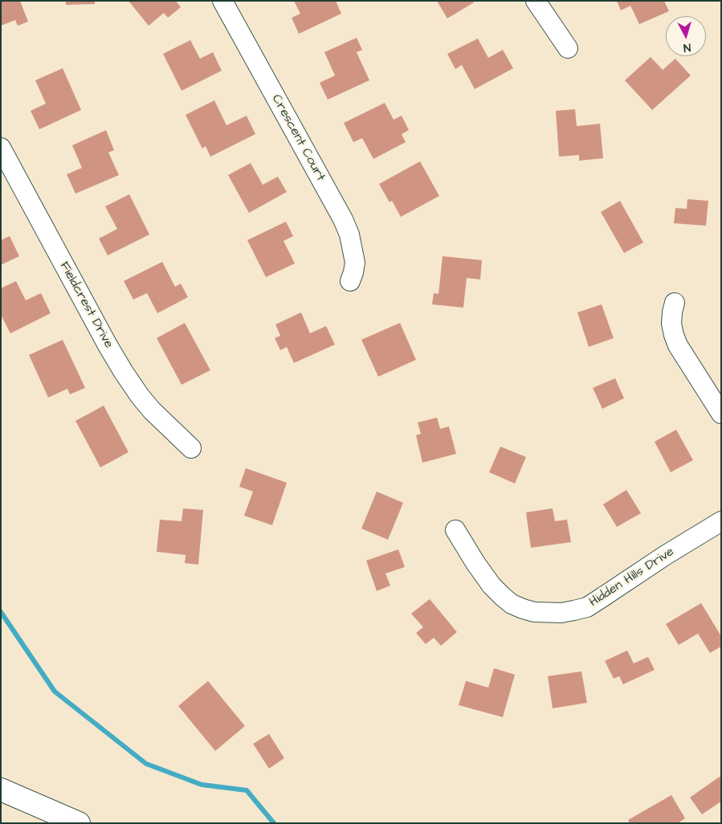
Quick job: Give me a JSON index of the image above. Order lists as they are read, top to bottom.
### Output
{
  "streets": {
    "street": ["Crescent Court", "Fieldcrest Drive", "Hidden Hills Drive"]
  },
  "north": "bottom"
}
